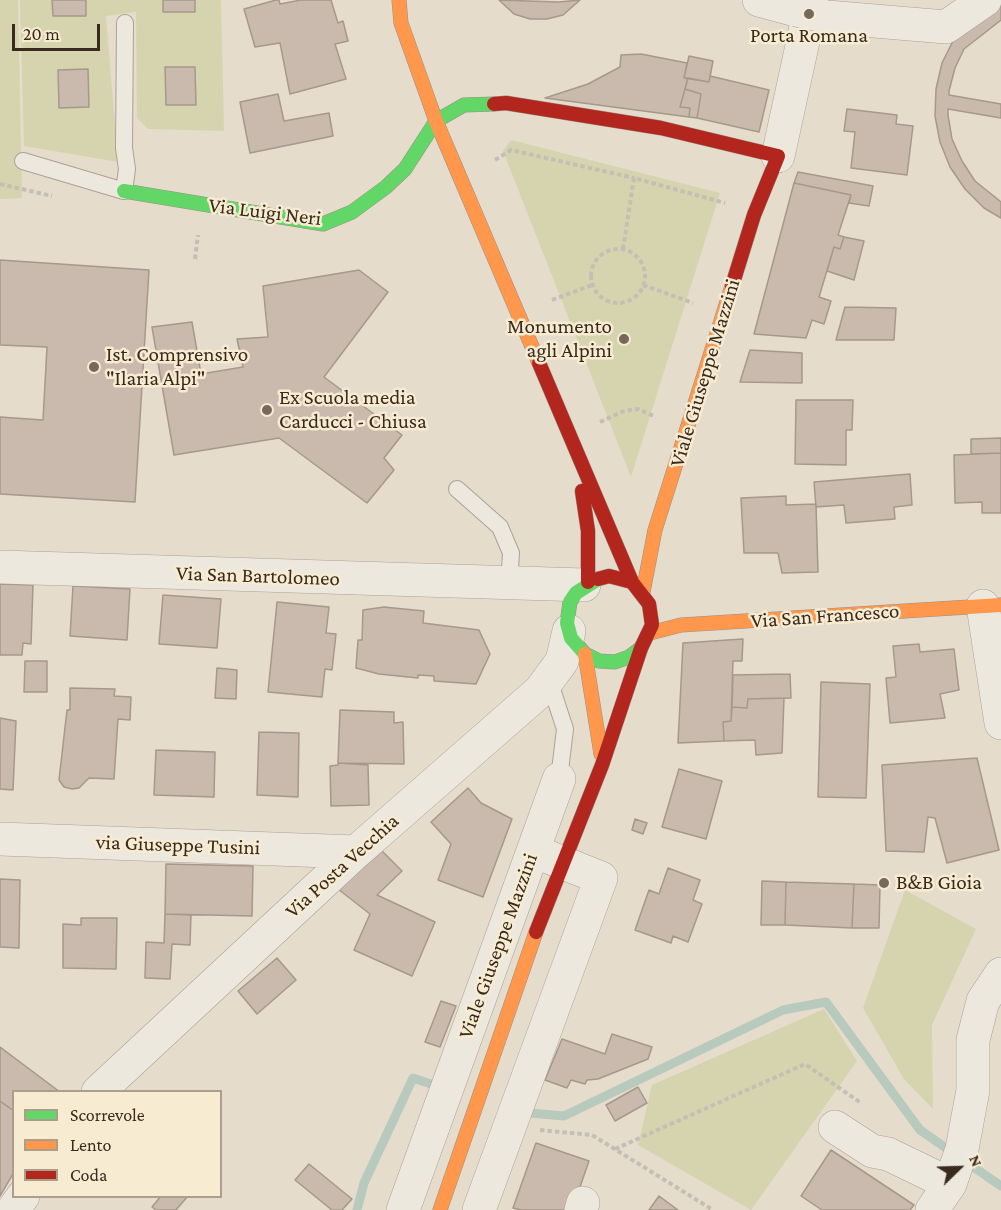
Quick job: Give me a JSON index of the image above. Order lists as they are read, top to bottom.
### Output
{
  "streets": {
    "main road": ["Via Luigi Neri", "Viale Giuseppe Mazzini", "Via San Francesco"],
    "street": ["Via San Bartolomeo", "via Giuseppe Tusini", "Via Posta Vecchia"]
  },
  "crossings": [
    ["Via Luigi Neri", "Viale Giuseppe Mazzini"],
    ["Viale Giuseppe Mazzini", "Via San Francesco"],
    ["Viale Giuseppe Mazzini", "Via Posta Vecchia"],
    ["Via San Francesco", "Via Posta Vecchia"],
    ["via Giuseppe Tusini", "Via Posta Vecchia"]
  ],
  "places": [
    "Porta Romana",
    "Monumento agli Alpini",
    "Ist. Comprensivo \"Ilaria Alpi\"",
    "Ex Scuola media Carducci - Chiusa",
    "B&B Gioia"
  ],
  "legend": ["Scorrevole", "Lento", "Coda"],
  "scale_bar": "20 m",
  "north": "top right"
}
